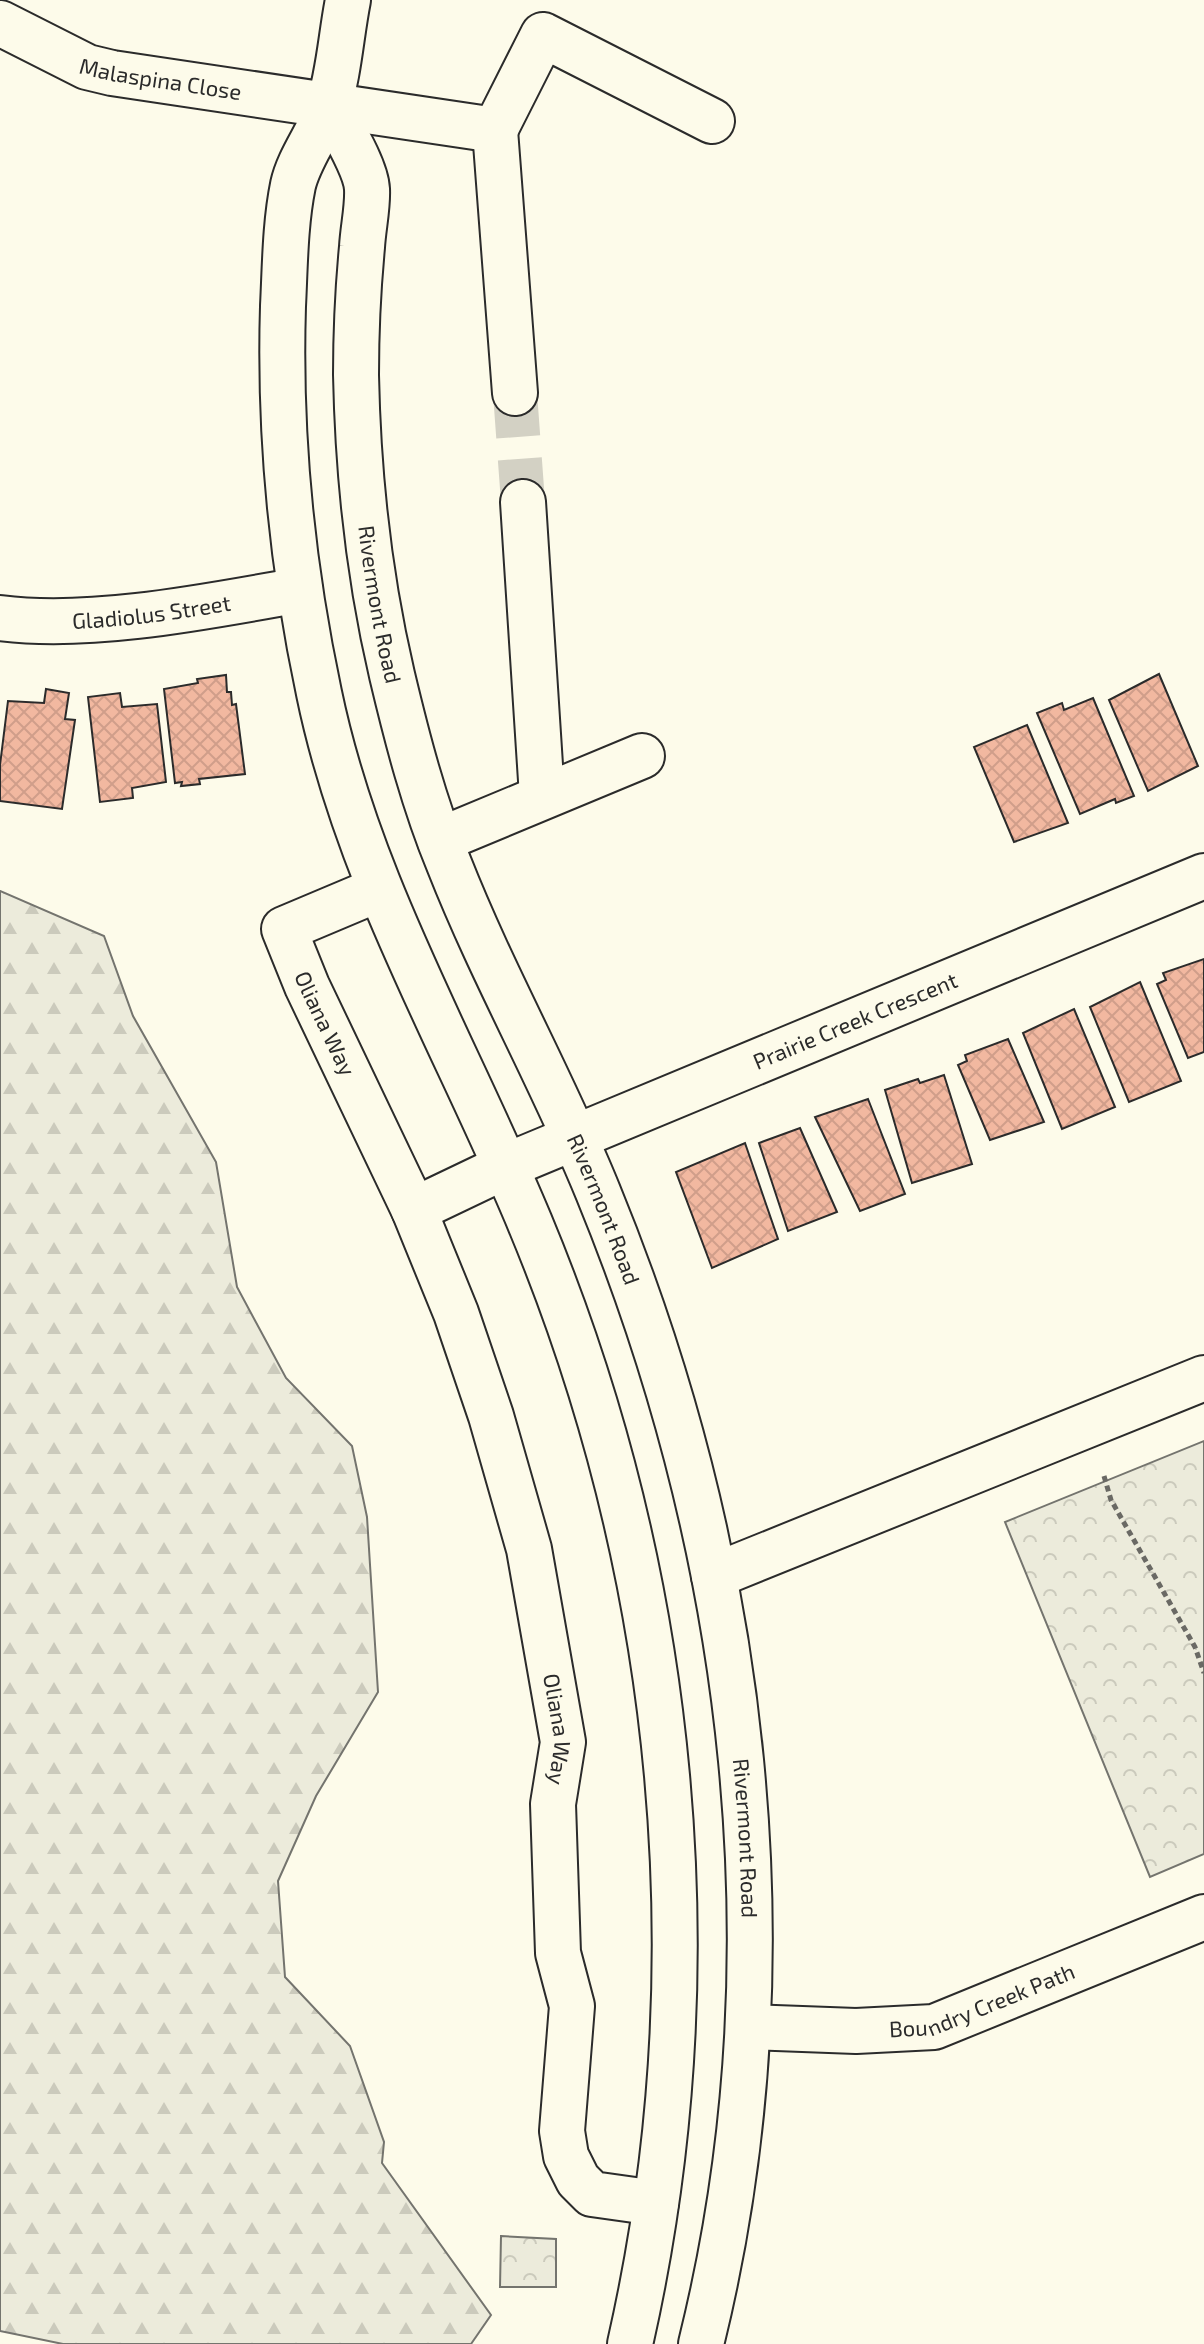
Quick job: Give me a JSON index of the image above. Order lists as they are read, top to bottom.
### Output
{
  "streets": {
    "street": [
      "Malaspina Close",
      "Rivermont Road",
      "Gladiolus Street",
      "Prairie Creek Crescent",
      "Oliana Way",
      "Boundry Creek Path"
    ]
  },
  "crossings": [
    ["Malaspina Close", "Rivermont Road"],
    ["Rivermont Road", "Prairie Creek Crescent"],
    ["Rivermont Road", "Boundry Creek Path"]
  ]
}
